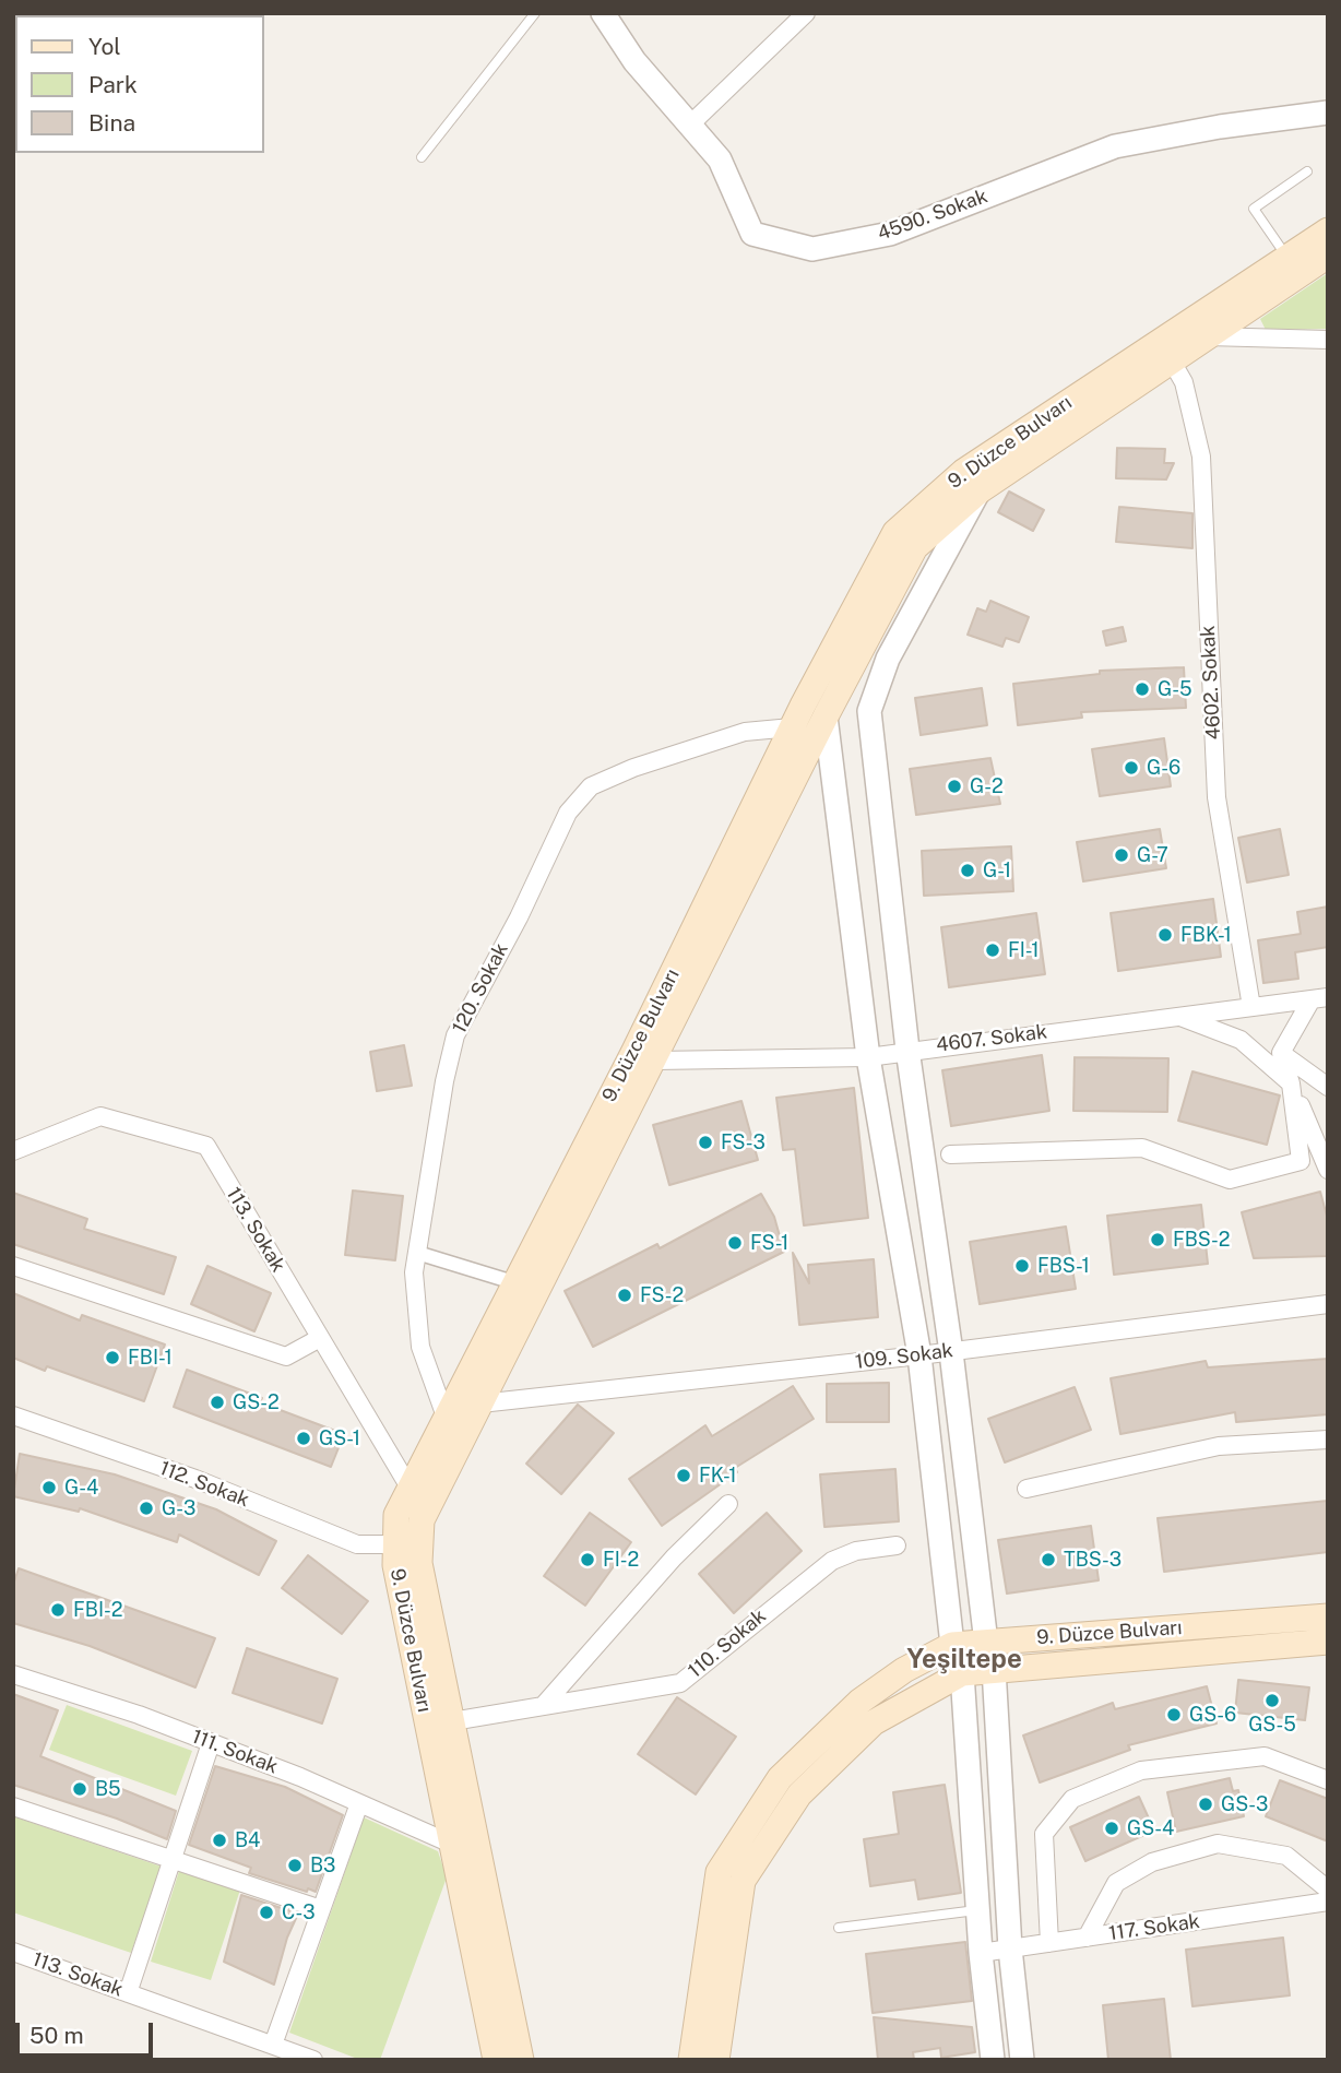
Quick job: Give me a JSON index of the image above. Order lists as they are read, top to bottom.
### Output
{
  "streets": {
    "main road": ["9. Düzce Bulvarı"],
    "street": [
      "4590. Sokak",
      "4602. Sokak",
      "120. Sokak",
      "4607. Sokak",
      "113. Sokak",
      "109. Sokak",
      "112. Sokak",
      "110. Sokak",
      "111. Sokak",
      "117. Sokak"
    ]
  },
  "crossings": [
    ["9. Düzce Bulvarı", "4602. Sokak"],
    ["9. Düzce Bulvarı", "120. Sokak"],
    ["9. Düzce Bulvarı", "4607. Sokak"],
    ["9. Düzce Bulvarı", "113. Sokak"],
    ["9. Düzce Bulvarı", "109. Sokak"],
    ["9. Düzce Bulvarı", "112. Sokak"],
    ["9. Düzce Bulvarı", "110. Sokak"],
    ["9. Düzce Bulvarı", "111. Sokak"],
    ["4602. Sokak", "4607. Sokak"]
  ],
  "districts": ["Yeşiltepe"],
  "places": [
    "G-5",
    "G-6",
    "G-2",
    "G-7",
    "G-1",
    "FBK-1",
    "FI-1",
    "FS-3",
    "FBS-2",
    "FS-1",
    "FBS-1",
    "FS-2",
    "FBI-1",
    "GS-2",
    "GS-1",
    "FK-1",
    "G-4",
    "G-3",
    "FI-2",
    "TBS-3",
    "FBI-2",
    "GS-5",
    "GS-6",
    "B5",
    "GS-3",
    "GS-4",
    "B4",
    "B3",
    "C-3"
  ],
  "legend": ["Yol", "Park", "Bina"],
  "scale_bar": "50 m"
}
